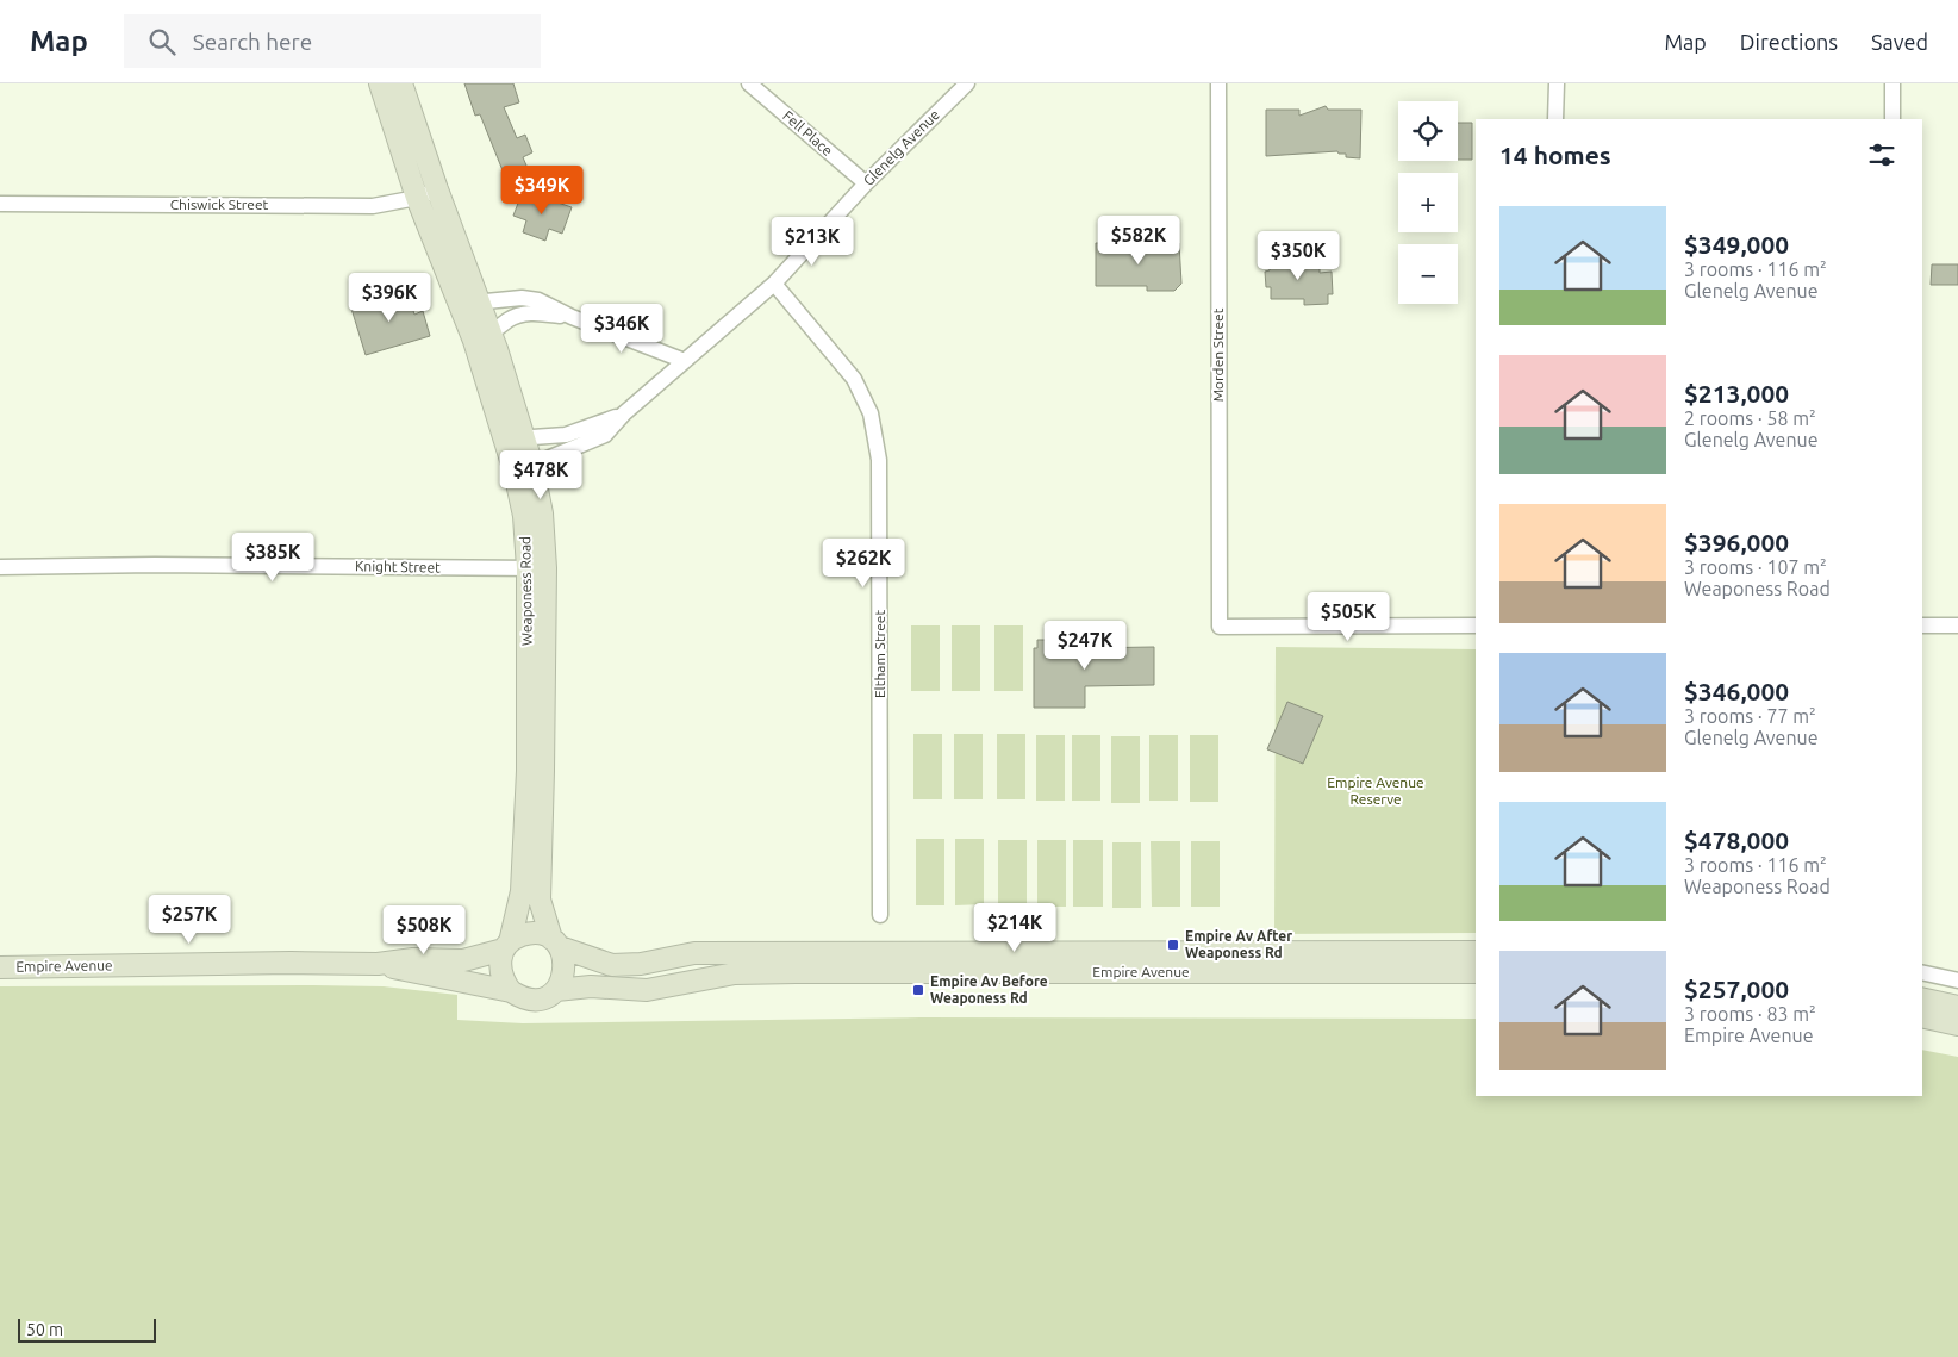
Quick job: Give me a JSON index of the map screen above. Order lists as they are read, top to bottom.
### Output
{
  "streets": {
    "main road": ["Weaponess Road", "Empire Avenue"],
    "street": [
      "Fell Place",
      "Glenelg Avenue",
      "Chiswick Street",
      "Morden Street",
      "Knight Street",
      "Eltham Street"
    ]
  },
  "crossings": [
    ["Fell Place", "Glenelg Avenue"],
    ["Glenelg Avenue", "Weaponess Road"],
    ["Glenelg Avenue", "Eltham Street"],
    ["Chiswick Street", "Weaponess Road"],
    ["Knight Street", "Weaponess Road"],
    ["Weaponess Road", "Empire Avenue"]
  ],
  "parks": ["Empire Avenue Reserve"],
  "places": {
    "transit": ["Empire Av After Weaponess Rd", "Empire Av Before Weaponess Rd"]
  },
  "scale_bar": "50 m",
  "page": {
    "header": "Map",
    "search": "Search here",
    "nav": ["Map", "Directions", "Saved"],
    "map_buttons": ["+", "−"],
    "heading": "14 homes",
    "price": [
      "$349K",
      "$582K",
      "$213K",
      "$350K",
      "$396K",
      "$346K",
      "$478K",
      "$385K",
      "$262K",
      "$505K",
      "$247K",
      "$257K",
      "$214K",
      "$508K"
    ],
    "list": [
      {
        "name": "$349,000",
        "note": "3 rooms · 116 m² · Glenelg Avenue"
      },
      {
        "name": "$213,000",
        "note": "2 rooms · 58 m² · Glenelg Avenue"
      },
      {
        "name": "$396,000",
        "note": "3 rooms · 107 m² · Weaponess Road"
      },
      {
        "name": "$346,000",
        "note": "3 rooms · 77 m² · Glenelg Avenue"
      },
      {
        "name": "$478,000",
        "note": "3 rooms · 116 m² · Weaponess Road"
      },
      {
        "name": "$257,000",
        "note": "3 rooms · 83 m² · Empire Avenue"
      }
    ],
    "scale": "50 m"
  }
}
